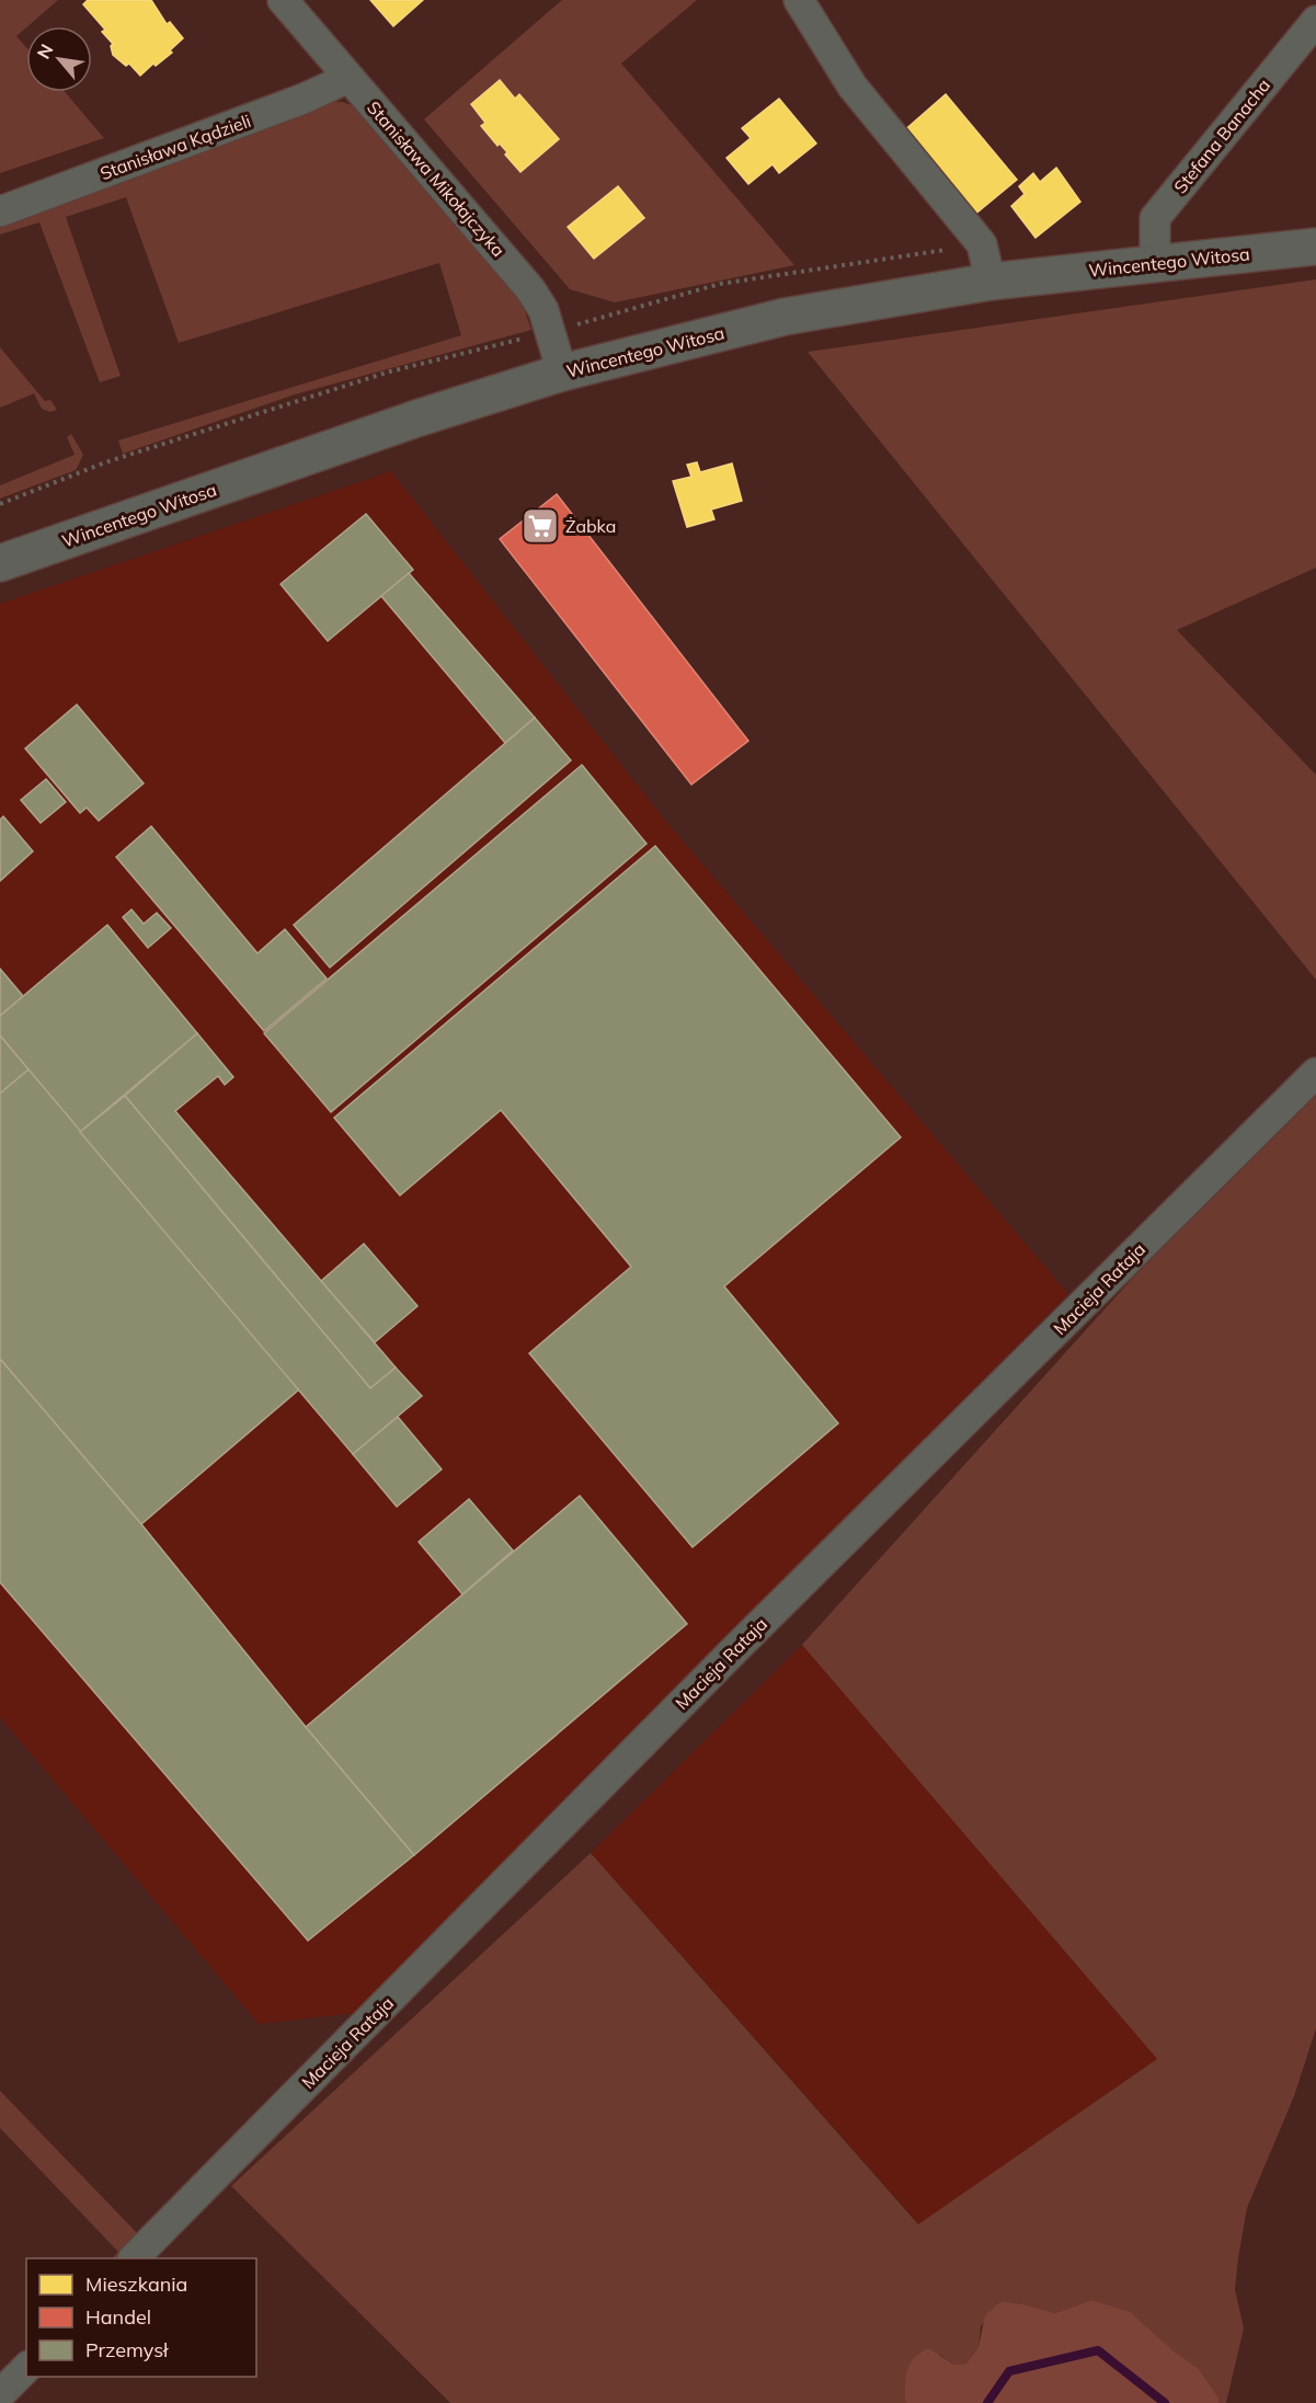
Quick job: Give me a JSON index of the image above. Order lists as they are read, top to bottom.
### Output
{
  "streets": {
    "street": [
      "Stefana Banacha",
      "Stanisława Kądzieli",
      "Stanisława Mikołajczyka",
      "Wincentego Witosa",
      "Macieja Rataja"
    ]
  },
  "crossings": [
    ["Stefana Banacha", "Wincentego Witosa"],
    ["Stanisława Kądzieli", "Stanisława Mikołajczyka"],
    ["Stanisława Mikołajczyka", "Wincentego Witosa"]
  ],
  "places": {
    "supermarket": ["Żabka"]
  },
  "legend": ["Mieszkania", "Handel", "Przemysł"],
  "north": "top left"
}
